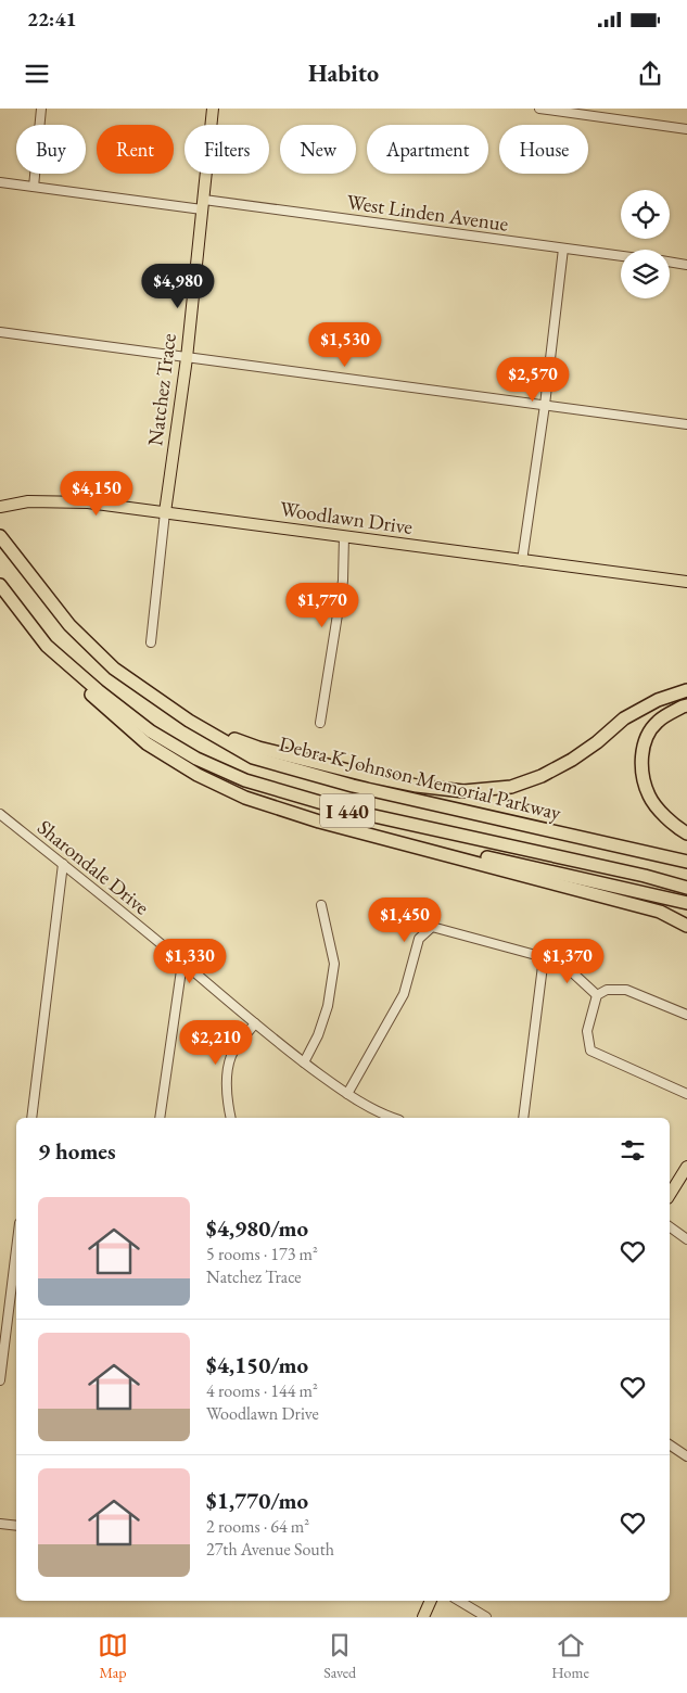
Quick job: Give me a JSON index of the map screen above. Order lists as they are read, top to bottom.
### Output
{
  "streets": {
    "highway": ["Debra K Johnson Memorial Parkway", "I 440"],
    "main road": ["Natchez Trace", "Woodlawn Drive"],
    "street": ["West Linden Avenue", "Sharondale Drive"]
  },
  "crossings": [
    ["West Linden Avenue", "Natchez Trace"],
    ["Natchez Trace", "Woodlawn Drive"]
  ],
  "page": {
    "status": "22:41",
    "header": "Habito",
    "chip": [
      "Buy",
      "Rent",
      "Filters",
      "New",
      "Apartment",
      "House"
    ],
    "price": [
      "$4,980",
      "$1,530",
      "$2,570",
      "$4,150",
      "$1,770",
      "$1,450",
      "$1,330",
      "$1,370",
      "$2,210"
    ],
    "heading": "9 homes",
    "list": [
      {
        "name": "$4,980/mo",
        "note": "5 rooms · 173 m² · Natchez Trace"
      },
      {
        "name": "$4,150/mo",
        "note": "4 rooms · 144 m² · Woodlawn Drive"
      },
      {
        "name": "$1,770/mo",
        "note": "2 rooms · 64 m² · 27th Avenue South"
      }
    ],
    "tabs": ["Map", "Saved", "Home"]
  }
}
